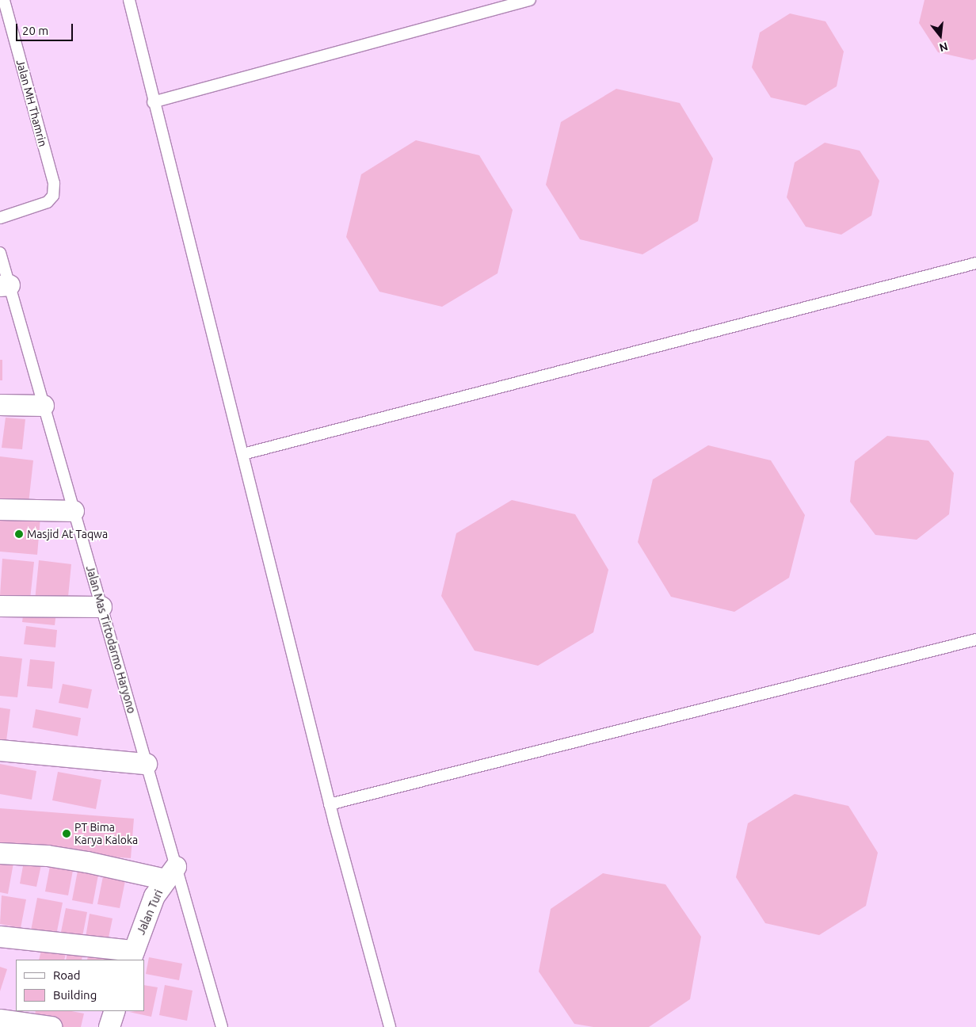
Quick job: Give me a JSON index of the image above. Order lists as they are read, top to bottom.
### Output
{
  "streets": {
    "street": ["Jalan Turi"],
    "lane": ["Jalan MH Thamrin", "Jalan Mas Tirtodarmo Haryono"]
  },
  "crossings": [
    ["Jalan Mas Tirtodarmo Haryono", "Jalan Turi"]
  ],
  "places": ["Masjid At Taqwa", "PT Bima Karya Kaloka"],
  "legend": ["Road", "Building"],
  "scale_bar": "20 m",
  "north": "bottom"
}
